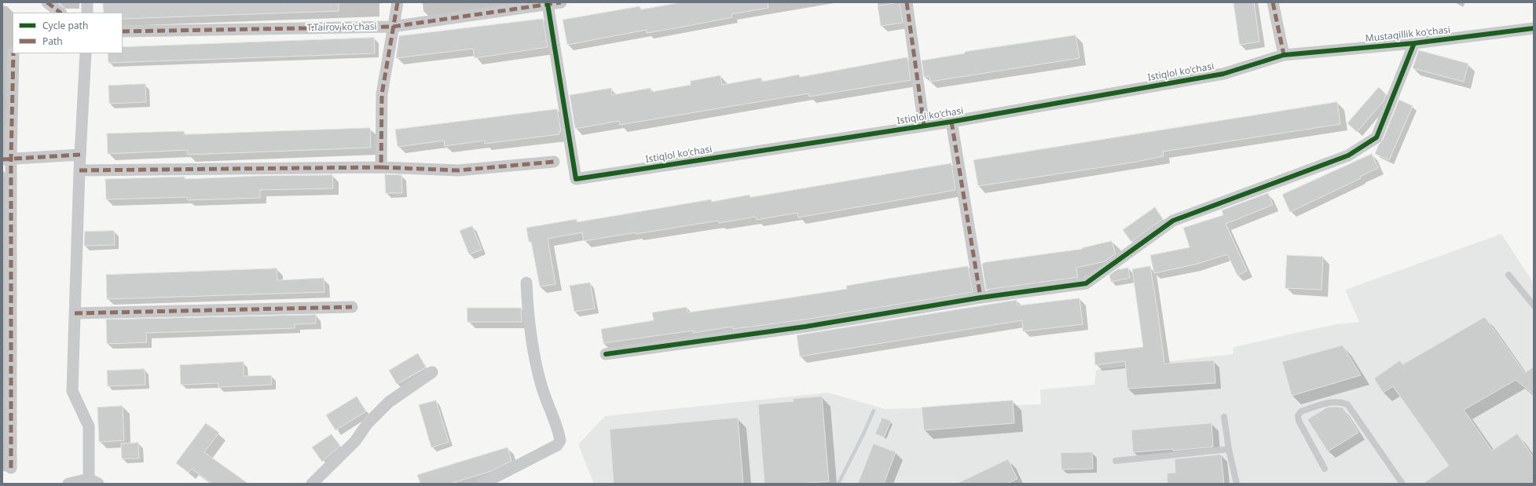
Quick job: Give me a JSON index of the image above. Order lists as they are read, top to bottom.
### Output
{
  "streets": {
    "street": ["T.Tairov ko'chasi", "Mustaqillik ko'chasi", "Istiqlol ko'chasi"]
  },
  "crossings": [
    ["T.Tairov ko'chasi", "Istiqlol ko'chasi"],
    ["Mustaqillik ko'chasi", "Istiqlol ko'chasi"]
  ],
  "legend": ["Cycle path", "Path"]
}
